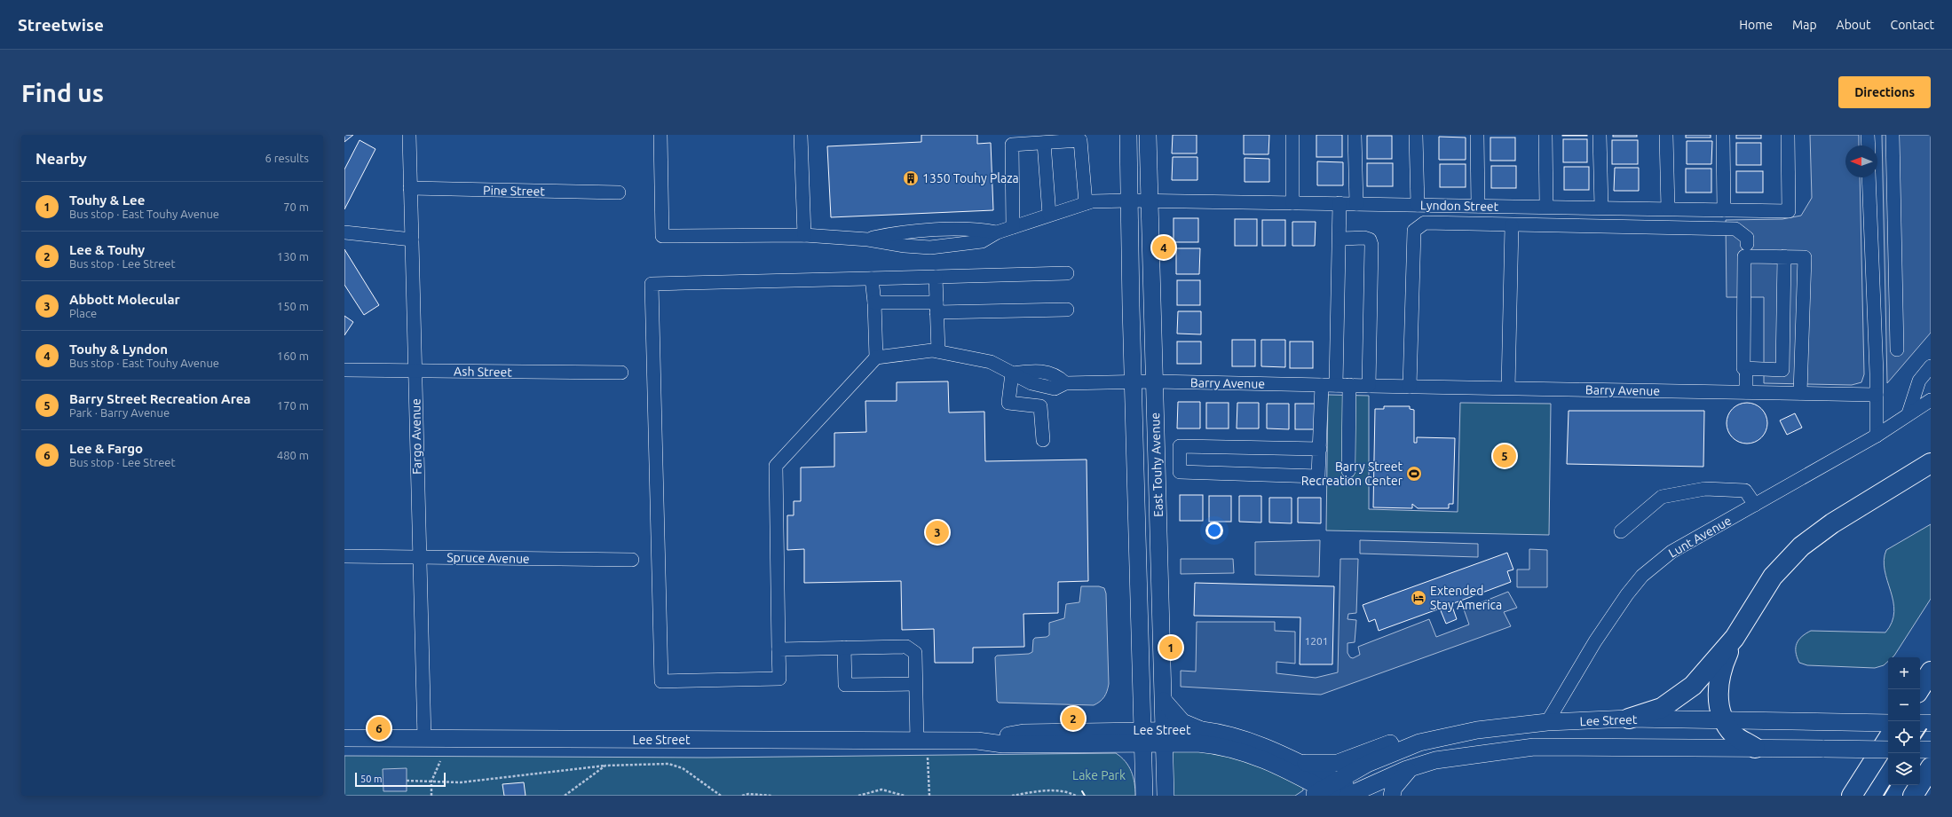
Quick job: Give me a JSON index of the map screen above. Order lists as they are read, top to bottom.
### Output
{
  "streets": {
    "main road": ["East Touhy Avenue", "Lee Street"],
    "street": [
      "Pine Street",
      "Lyndon Street",
      "Ash Street",
      "Barry Avenue",
      "Fargo Avenue",
      "Lunt Avenue",
      "Spruce Avenue"
    ]
  },
  "crossings": [
    ["Pine Street", "Fargo Avenue"],
    ["Lyndon Street", "East Touhy Avenue"],
    ["Ash Street", "Fargo Avenue"],
    ["Barry Avenue", "East Touhy Avenue"],
    ["Fargo Avenue", "Spruce Avenue"],
    ["Fargo Avenue", "Lee Street"],
    ["East Touhy Avenue", "Lee Street"],
    ["Lunt Avenue", "Lee Street"]
  ],
  "parks": ["Lake Park"],
  "places": {
    "building": ["1350 Touhy Plaza"],
    "sports": ["Barry Street Recreation Center"],
    "hotel": ["Extended Stay America"]
  },
  "house_numbers": ["1201"],
  "scale_bar": "50 m",
  "north": "left",
  "page": {
    "header": "Streetwise",
    "nav": [
      "Home",
      "Map",
      "About",
      "Contact"
    ],
    "buttons": "Directions",
    "title": "Find us",
    "heading": ["Nearby", "6 results"],
    "list": [
      {
        "mark": "1",
        "name": "Touhy & Lee",
        "note": "Bus stop · East Touhy Avenue",
        "value": "70 m"
      },
      {
        "mark": "2",
        "name": "Lee & Touhy",
        "note": "Bus stop · Lee Street",
        "value": "130 m"
      },
      {
        "mark": "3",
        "name": "Abbott Molecular",
        "note": "Place",
        "value": "150 m"
      },
      {
        "mark": "4",
        "name": "Touhy & Lyndon",
        "note": "Bus stop · East Touhy Avenue",
        "value": "160 m"
      },
      {
        "mark": "5",
        "name": "Barry Street Recreation Area",
        "note": "Park · Barry Avenue",
        "value": "170 m"
      },
      {
        "mark": "6",
        "name": "Lee & Fargo",
        "note": "Bus stop · Lee Street",
        "value": "480 m"
      }
    ],
    "pins": [
      "4",
      "5",
      "3",
      "1",
      "2",
      "6"
    ],
    "map_buttons": ["+", "−"],
    "scale": "50 m"
  }
}
